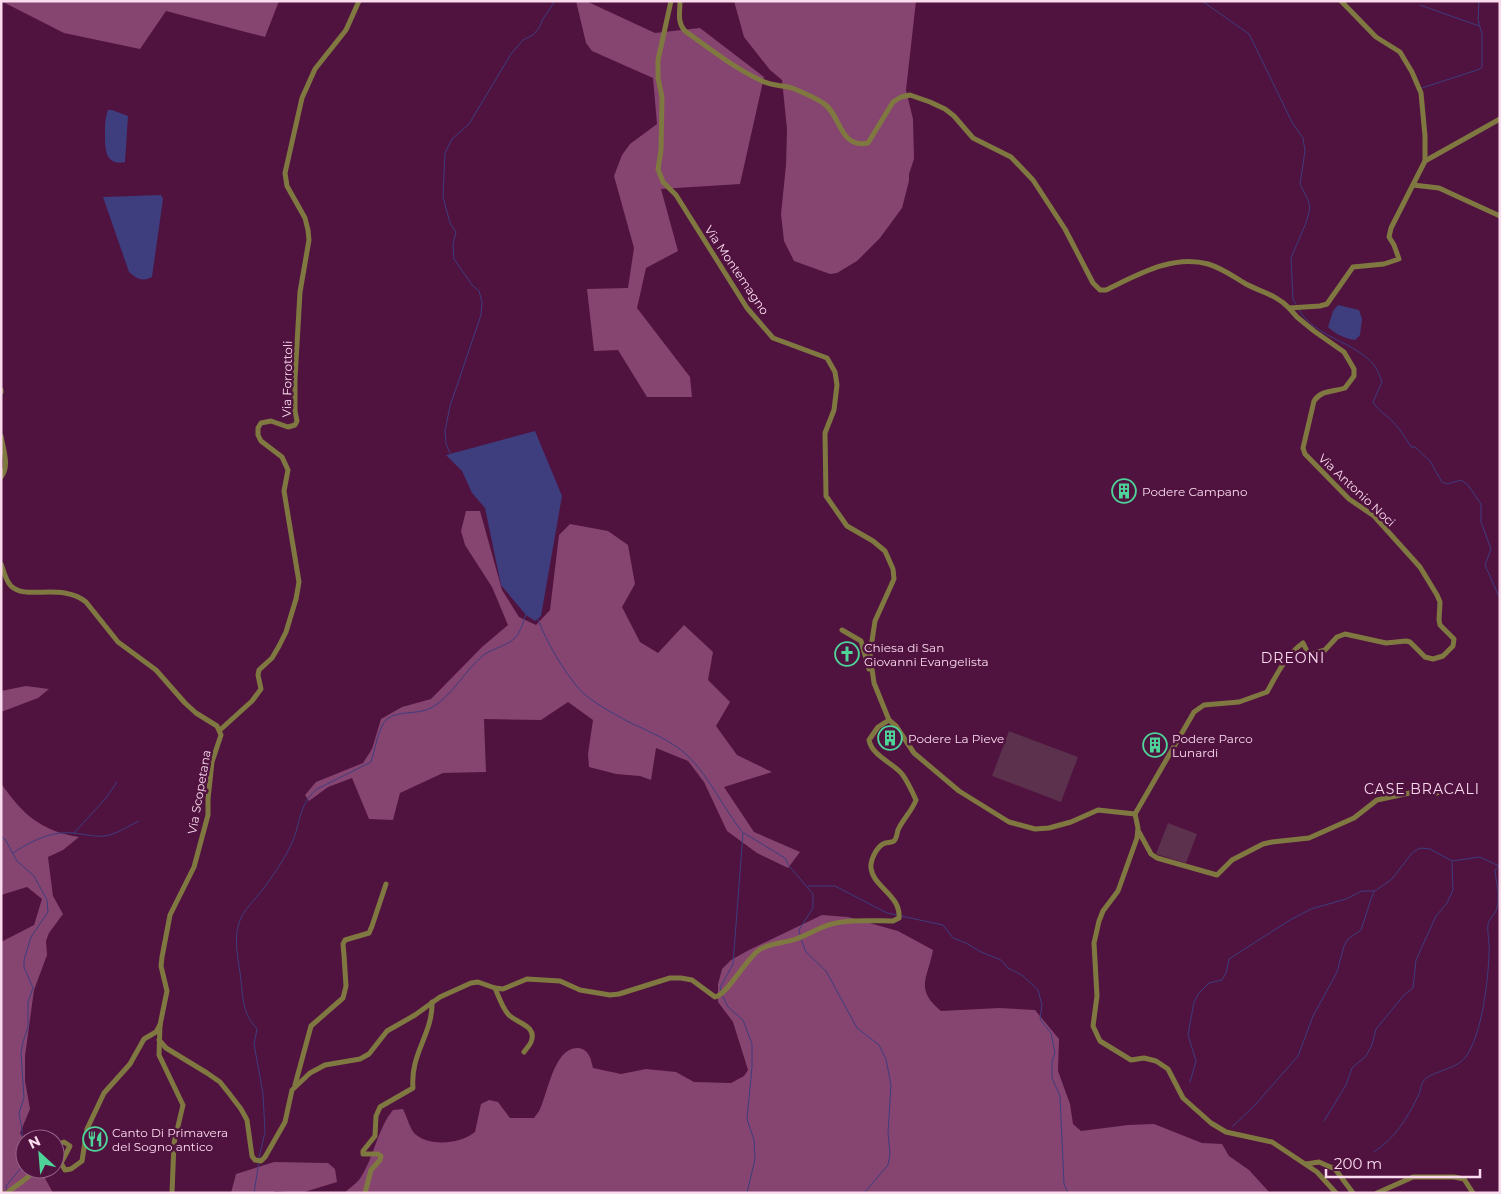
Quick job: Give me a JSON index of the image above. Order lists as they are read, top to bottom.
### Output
{
  "streets": {
    "street": [
      "Via Montemagno",
      "Via Forrottoli",
      "Via Antonio Noci",
      "Via Scopetana"
    ]
  },
  "crossings": [
    ["Via Montemagno", "Via Antonio Noci"],
    ["Via Forrottoli", "Via Scopetana"]
  ],
  "districts": ["DREONI", "CASE BRACALI"],
  "places": {
    "building": ["Podere Campano", "Podere La Pieve", "Podere Parco Lunardi"],
    "church": ["Chiesa di San Giovanni Evangelista"],
    "restaurant": ["Canto Di Primavera del Sogno antico"]
  },
  "scale_bar": "200 m",
  "north": "top left"
}
